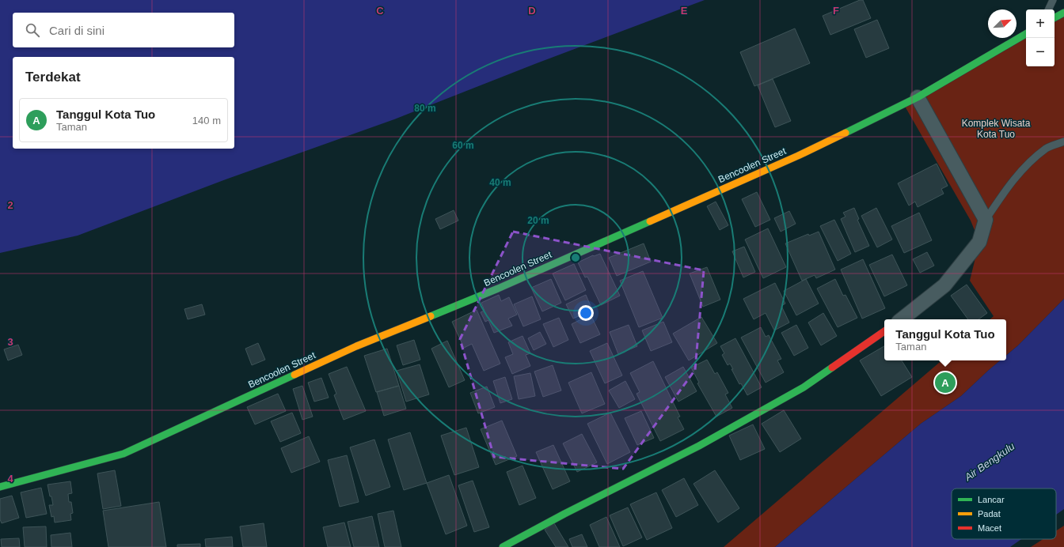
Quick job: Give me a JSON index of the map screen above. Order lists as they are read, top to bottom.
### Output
{
  "streets": {
    "main road": ["Bencoolen Street"]
  },
  "water": ["Air Bengkulu"],
  "parks": ["Komplek Wisata Kota Tuo"],
  "legend": ["Lancar", "Padat", "Macet"],
  "north": "top right",
  "page": {
    "map_buttons": ["+", "−"],
    "search": "Cari di sini",
    "heading": "Terdekat",
    "list": [
      {
        "mark": "A",
        "name": "Tanggul Kota Tuo",
        "note": "Taman",
        "value": "140 m"
      }
    ],
    "popup": ["Tanggul Kota Tuo", "Taman"],
    "pins": "A"
  },
  "grid": {
    "columns": [
      "C",
      "D",
      "E",
      "F"
    ],
    "rows": ["2", "3", "4"]
  },
  "rings": [
    "80 m",
    "60 m",
    "40 m",
    "20 m"
  ]
}
